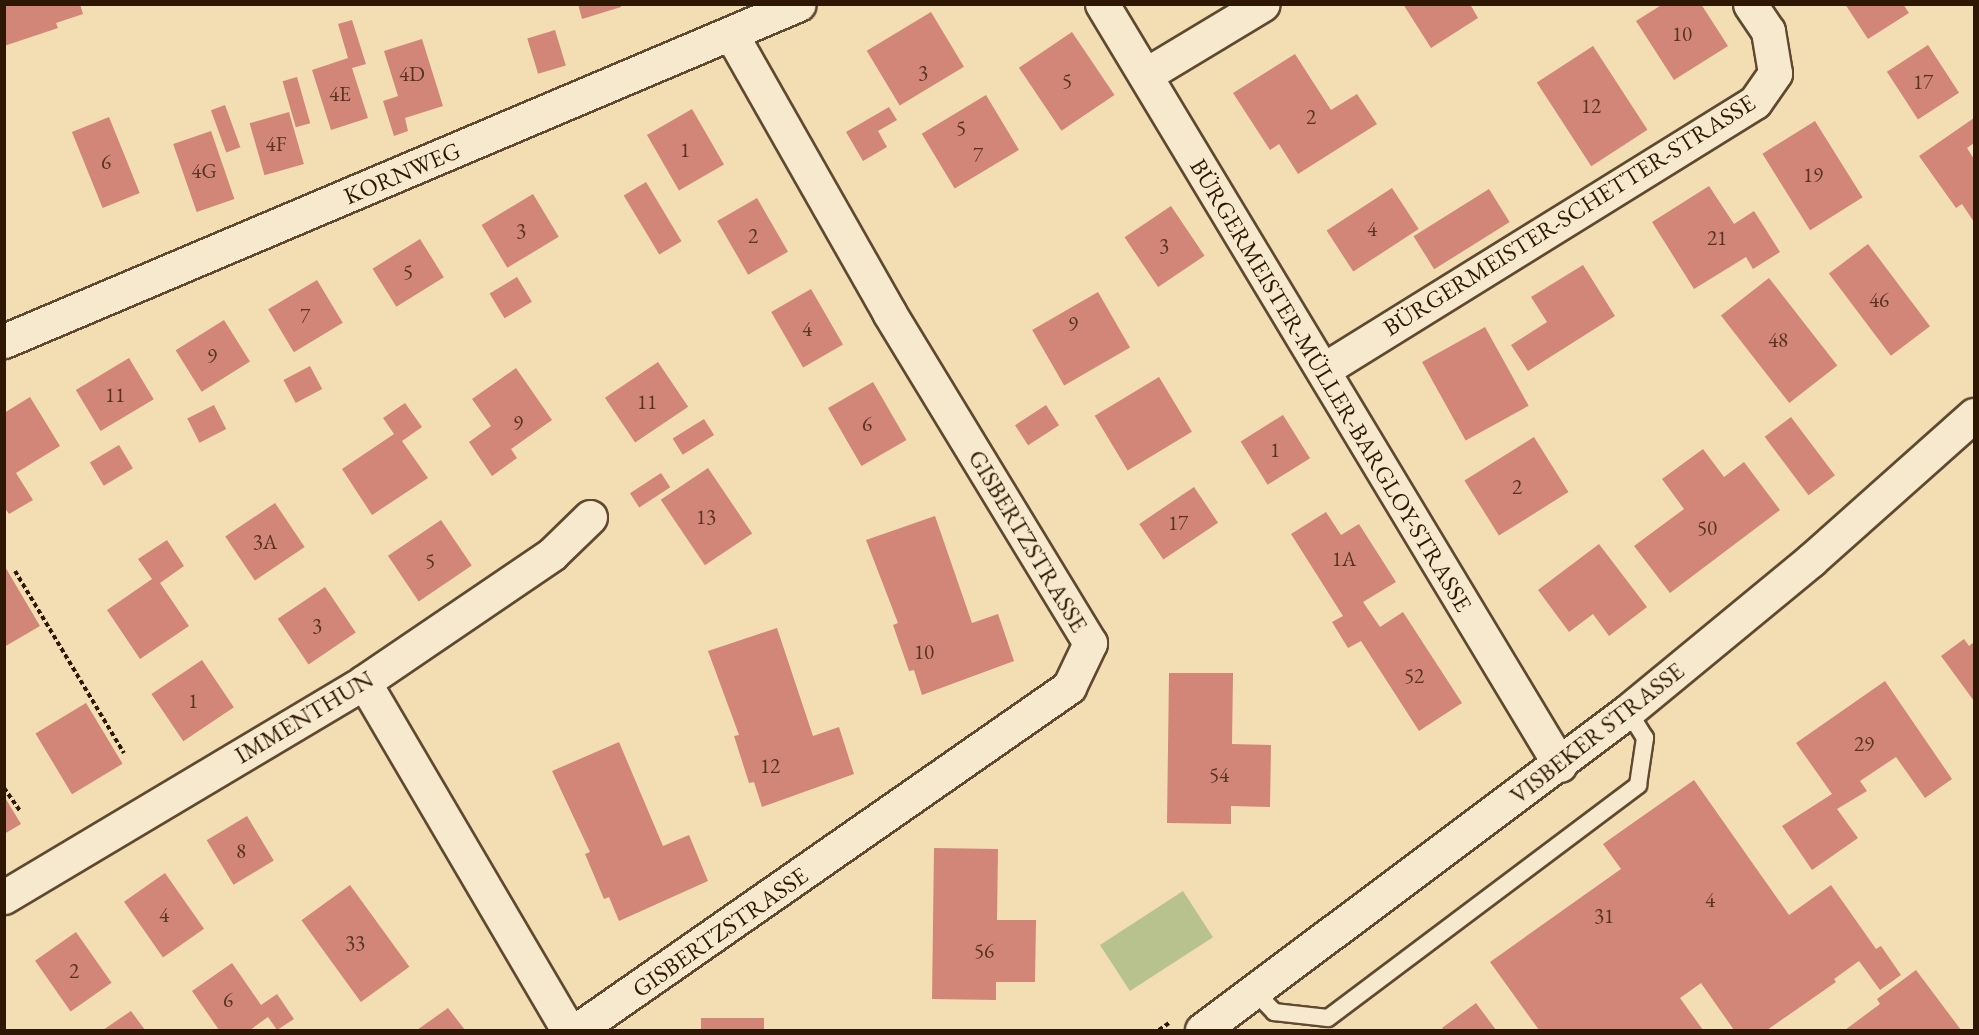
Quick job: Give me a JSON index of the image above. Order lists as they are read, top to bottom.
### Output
{
  "streets": {
    "street": [
      "KORNWEG",
      "BÜRGERMEISTER-SCHETTER-STRASSE",
      "BÜRGERMEISTER-MÜLLER-BARGLOY-STRASSE",
      "GISBERTZSTRASSE",
      "IMMENTHUN",
      "VISBEKER STRASSE"
    ]
  },
  "crossings": [
    ["KORNWEG", "GISBERTZSTRASSE"],
    ["BÜRGERMEISTER-SCHETTER-STRASSE", "BÜRGERMEISTER-MÜLLER-BARGLOY-STRASSE"],
    ["BÜRGERMEISTER-MÜLLER-BARGLOY-STRASSE", "VISBEKER STRASSE"]
  ],
  "house_numbers": [
    "10",
    "3",
    "4D",
    "5",
    "17",
    "4E",
    "12",
    "2",
    "5",
    "4F",
    "1",
    "7",
    "6",
    "4G",
    "19",
    "4",
    "3",
    "2",
    "21",
    "3",
    "5",
    "46",
    "7",
    "9",
    "4",
    "48",
    "9",
    "11",
    "11",
    "9",
    "6",
    "1",
    "2",
    "13",
    "17",
    "50",
    "3A",
    "1A",
    "5",
    "3",
    "10",
    "52",
    "1",
    "29",
    "12",
    "54",
    "8",
    "4",
    "4",
    "31",
    "33",
    "56",
    "2",
    "6"
  ]
}
